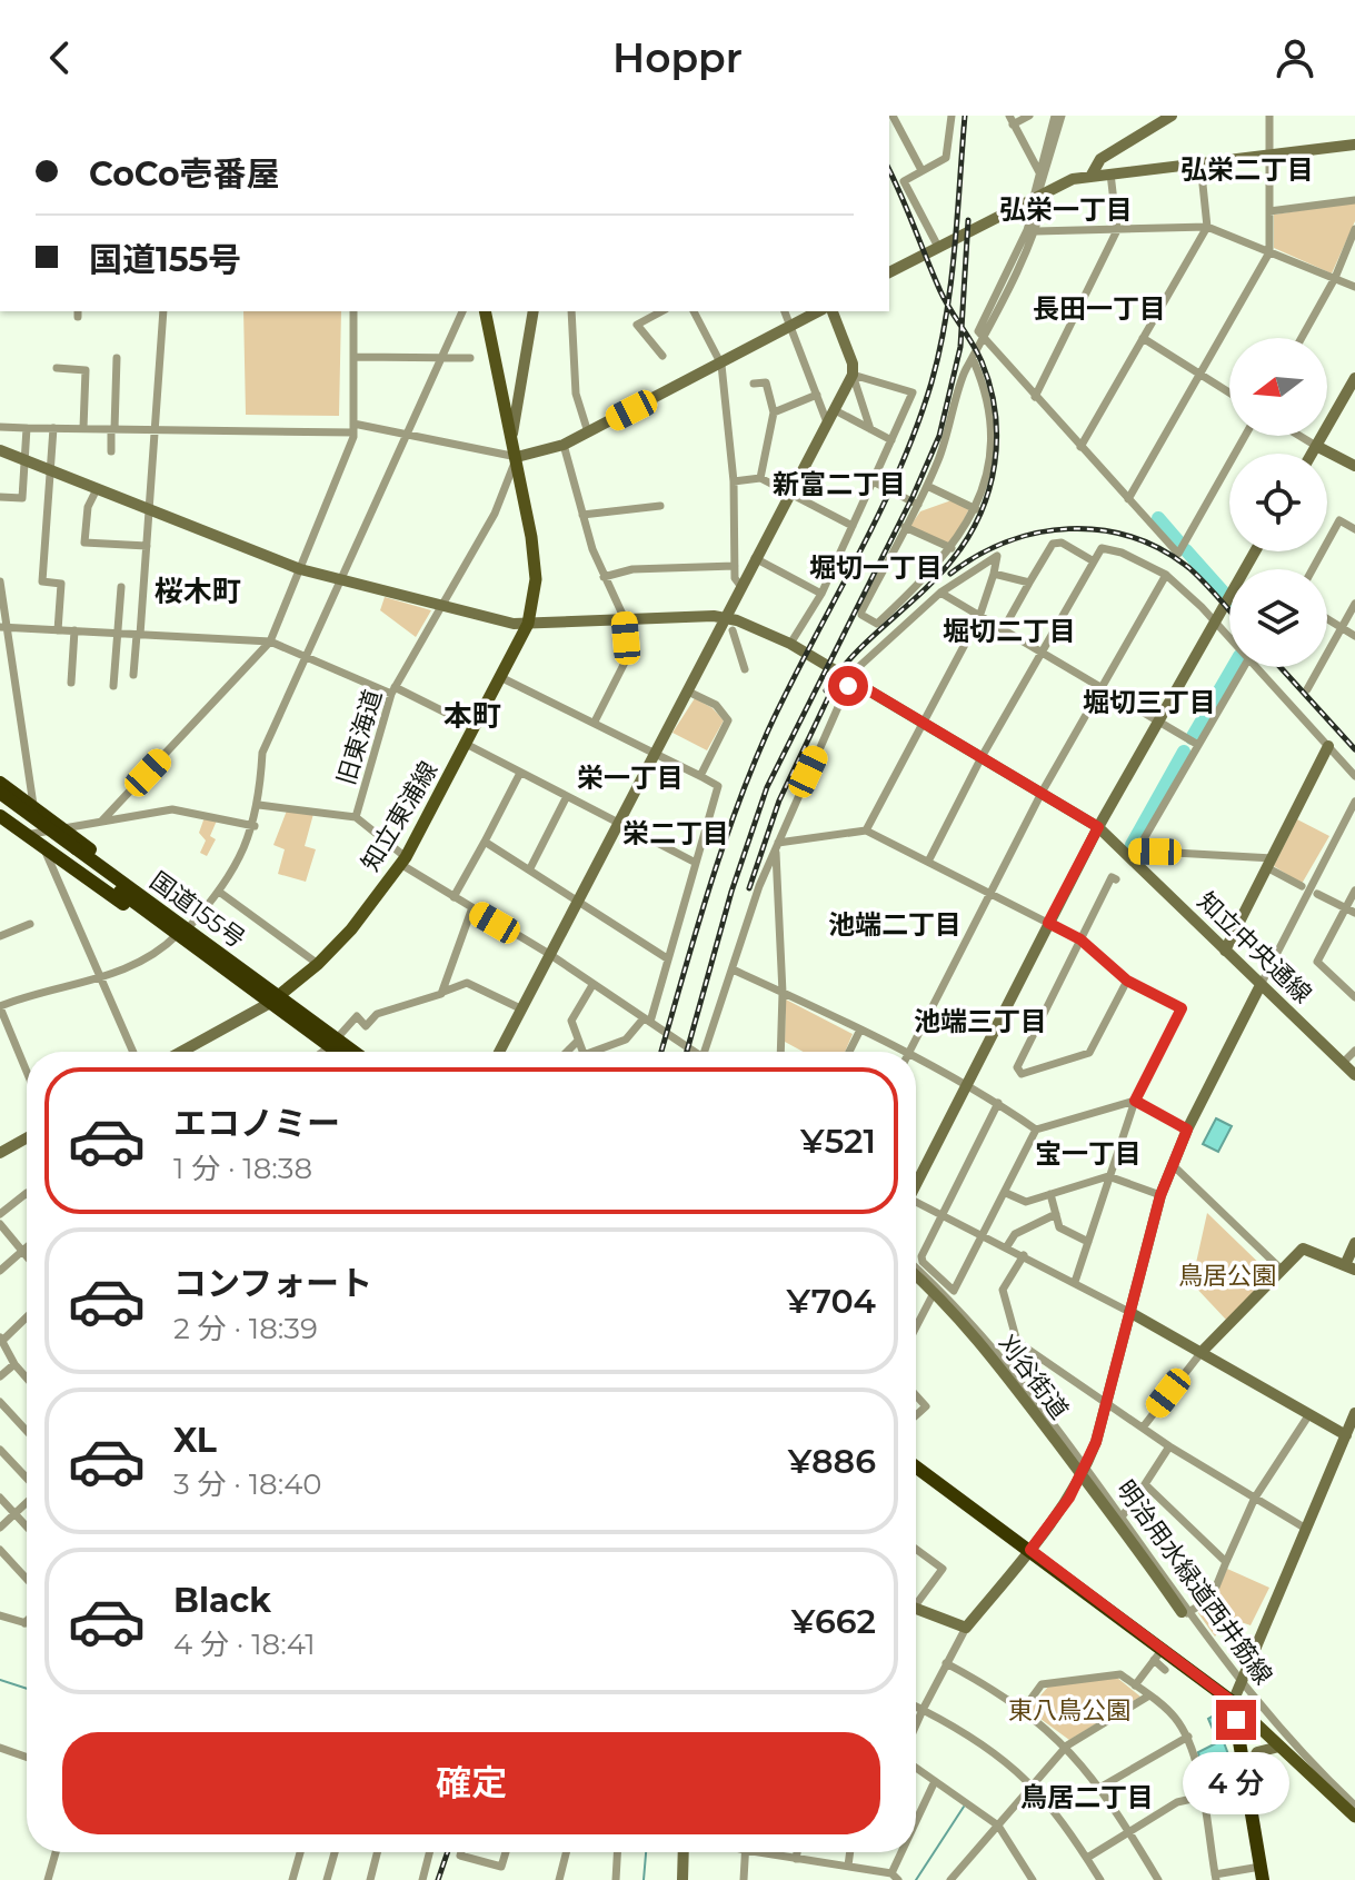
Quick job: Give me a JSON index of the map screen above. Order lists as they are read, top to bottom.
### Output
{
  "streets": {
    "highway": ["国道155号"],
    "main road": ["知立東浦線"],
    "street": [
      "旧東海道",
      "知立中央通線",
      "刈谷街道",
      "明治用水緑道西井筋線"
    ]
  },
  "crossings": [
    ["旧東海道", "知立東浦線"],
    ["知立東浦線", "国道155号"],
    ["刈谷街道", "明治用水緑道西井筋線"]
  ],
  "districts": [
    "弘栄二丁目",
    "弘栄一丁目",
    "長田一丁目",
    "新富二丁目",
    "堀切一丁目",
    "桜木町",
    "堀切二丁目",
    "堀切三丁目",
    "本町",
    "栄一丁目",
    "栄二丁目",
    "池端二丁目",
    "池端三丁目",
    "宝一丁目",
    "鳥居二丁目"
  ],
  "parks": ["鳥居公園", "東八鳥公園"],
  "north": "left",
  "page": {
    "header": "Hoppr",
    "banner": ["CoCo壱番屋", "国道155号"],
    "list": [
      {
        "name": "エコノミー",
        "note": "1 分 · 18:38",
        "value": "¥521"
      },
      {
        "name": "コンフォート",
        "note": "2 分 · 18:39",
        "value": "¥704"
      },
      {
        "name": "XL",
        "note": "3 分 · 18:40",
        "value": "¥886"
      },
      {
        "name": "Black",
        "note": "4 分 · 18:41",
        "value": "¥662"
      }
    ],
    "buttons": "確定",
    "bubble": "4 分"
  }
}
